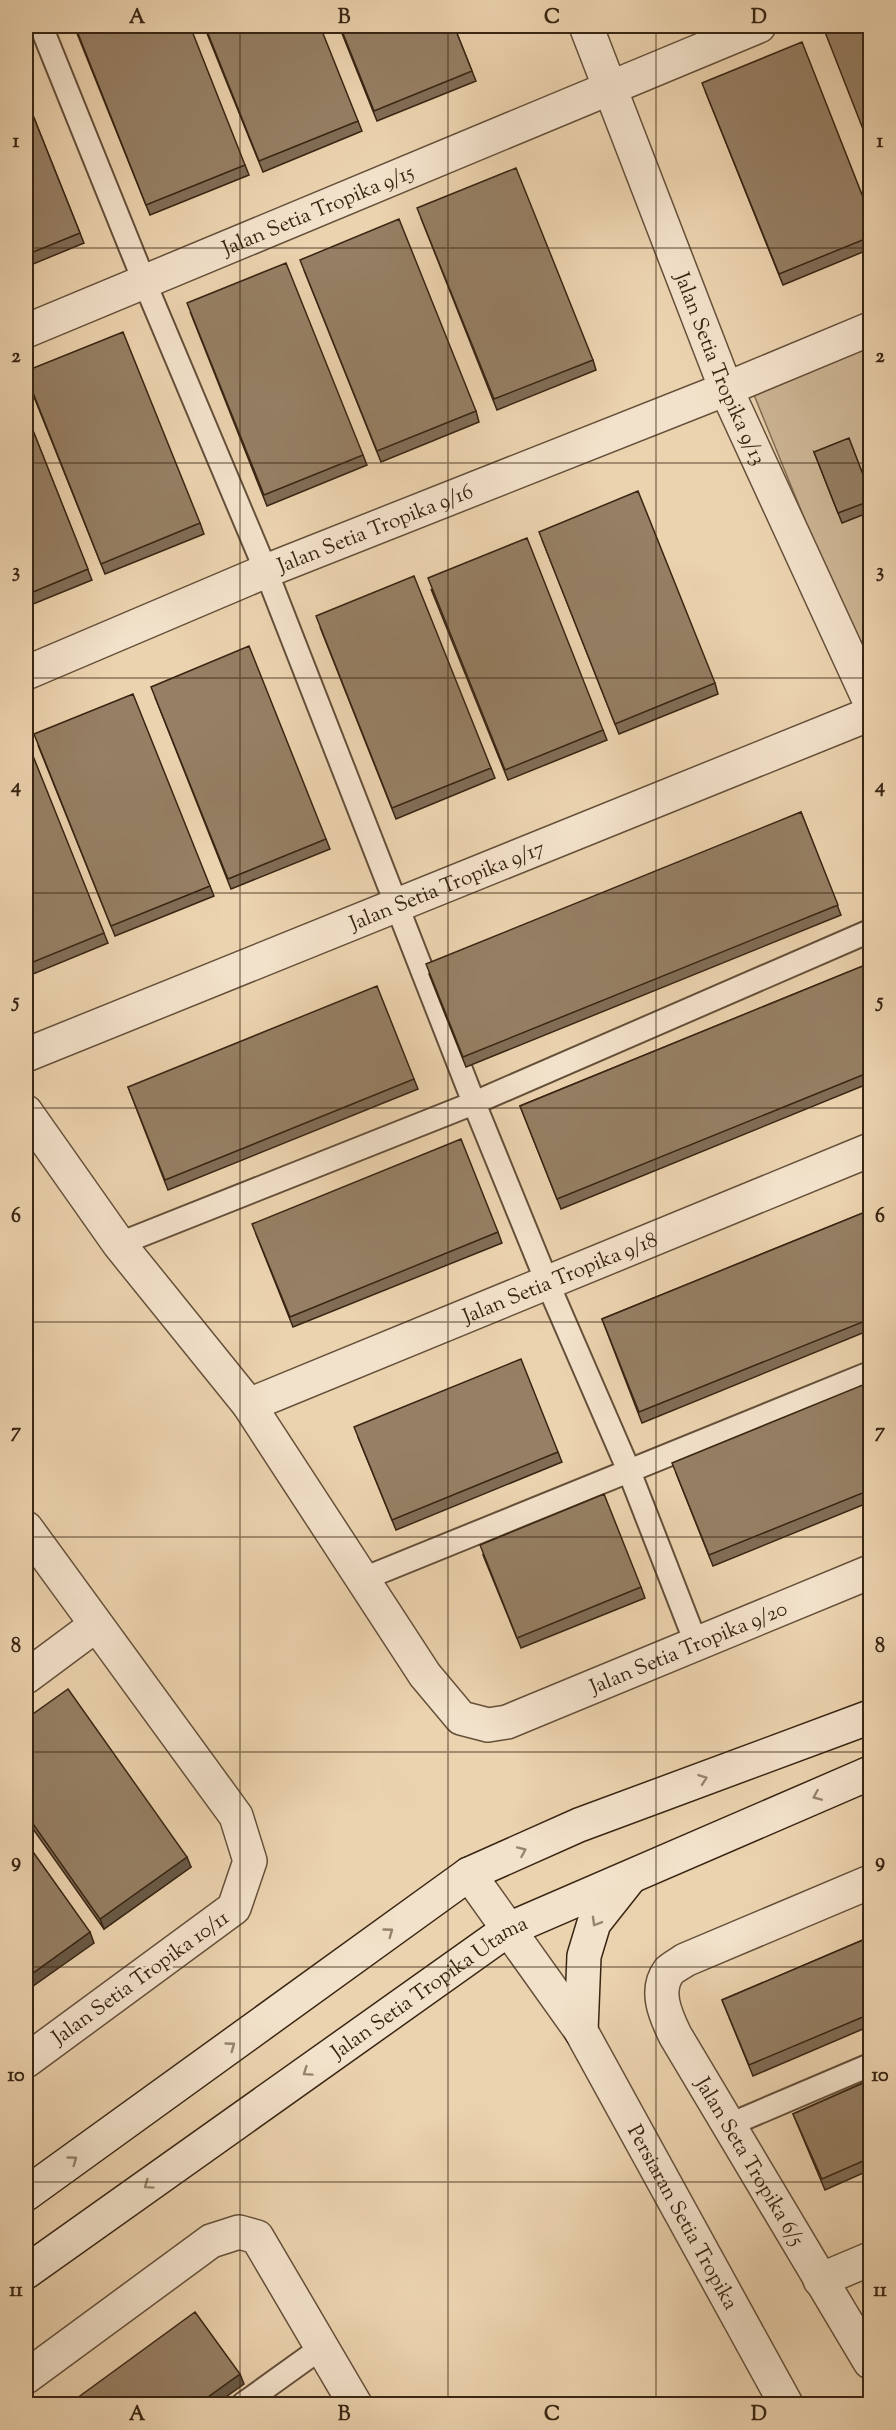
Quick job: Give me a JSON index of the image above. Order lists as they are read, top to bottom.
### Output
{
  "streets": {
    "street": [
      "Jalan Setia Tropika 9/15",
      "Jalan Setia Tropika 9/13",
      "Jalan Setia Tropika 9/16",
      "Jalan Setia Tropika 9/17",
      "Jalan Setia Tropika 9/18",
      "Jalan Setia Tropika 9/20",
      "Jalan Setia Tropika 10/11",
      "Jalan Setia Tropika Utama",
      "Jalan Seta Tropika 6/5",
      "Persiaran Setia Tropika"
    ]
  },
  "crossings": [
    ["Jalan Setia Tropika 9/15", "Jalan Setia Tropika 9/13"],
    ["Jalan Setia Tropika 9/13", "Jalan Setia Tropika 9/16"],
    ["Jalan Setia Tropika Utama", "Persiaran Setia Tropika"]
  ],
  "grid": {
    "columns": [
      "A",
      "B",
      "C",
      "D"
    ],
    "rows": [
      "1",
      "2",
      "3",
      "4",
      "5",
      "6",
      "7",
      "8",
      "9",
      "10",
      "11"
    ]
  }
}
